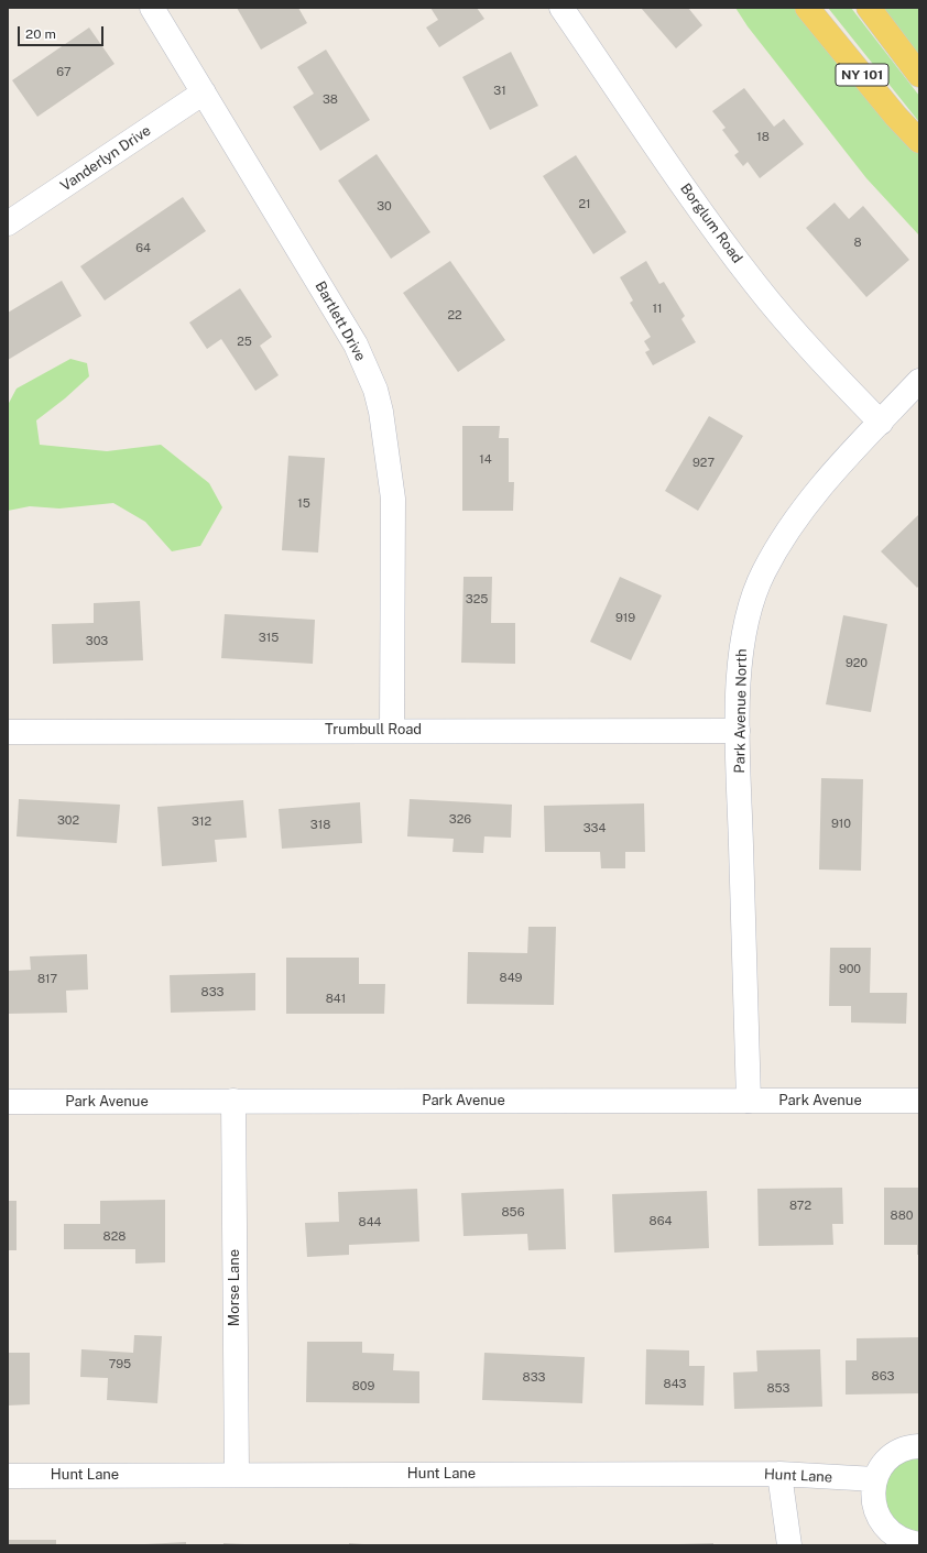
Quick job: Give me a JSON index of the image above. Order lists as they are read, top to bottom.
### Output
{
  "streets": {
    "main road": ["NY 101"],
    "street": [
      "Vanderlyn Drive",
      "Borglum Road",
      "Bartlett Drive",
      "Park Avenue North",
      "Trumbull Road",
      "Park Avenue",
      "Morse Lane",
      "Hunt Lane"
    ]
  },
  "crossings": [
    ["Vanderlyn Drive", "Bartlett Drive"],
    ["Borglum Road", "Park Avenue North"],
    ["Bartlett Drive", "Trumbull Road"],
    ["Park Avenue North", "Trumbull Road"],
    ["Park Avenue North", "Park Avenue"],
    ["Park Avenue", "Morse Lane"],
    ["Morse Lane", "Hunt Lane"]
  ],
  "house_numbers": [
    "67",
    "31",
    "38",
    "18",
    "21",
    "30",
    "8",
    "64",
    "11",
    "22",
    "25",
    "14",
    "927",
    "15",
    "325",
    "919",
    "315",
    "303",
    "920",
    "326",
    "302",
    "312",
    "910",
    "318",
    "334",
    "900",
    "849",
    "817",
    "833",
    "841",
    "872",
    "856",
    "880",
    "864",
    "844",
    "828",
    "795",
    "863",
    "833",
    "843",
    "809",
    "853"
  ],
  "scale_bar": "20 m"
}
